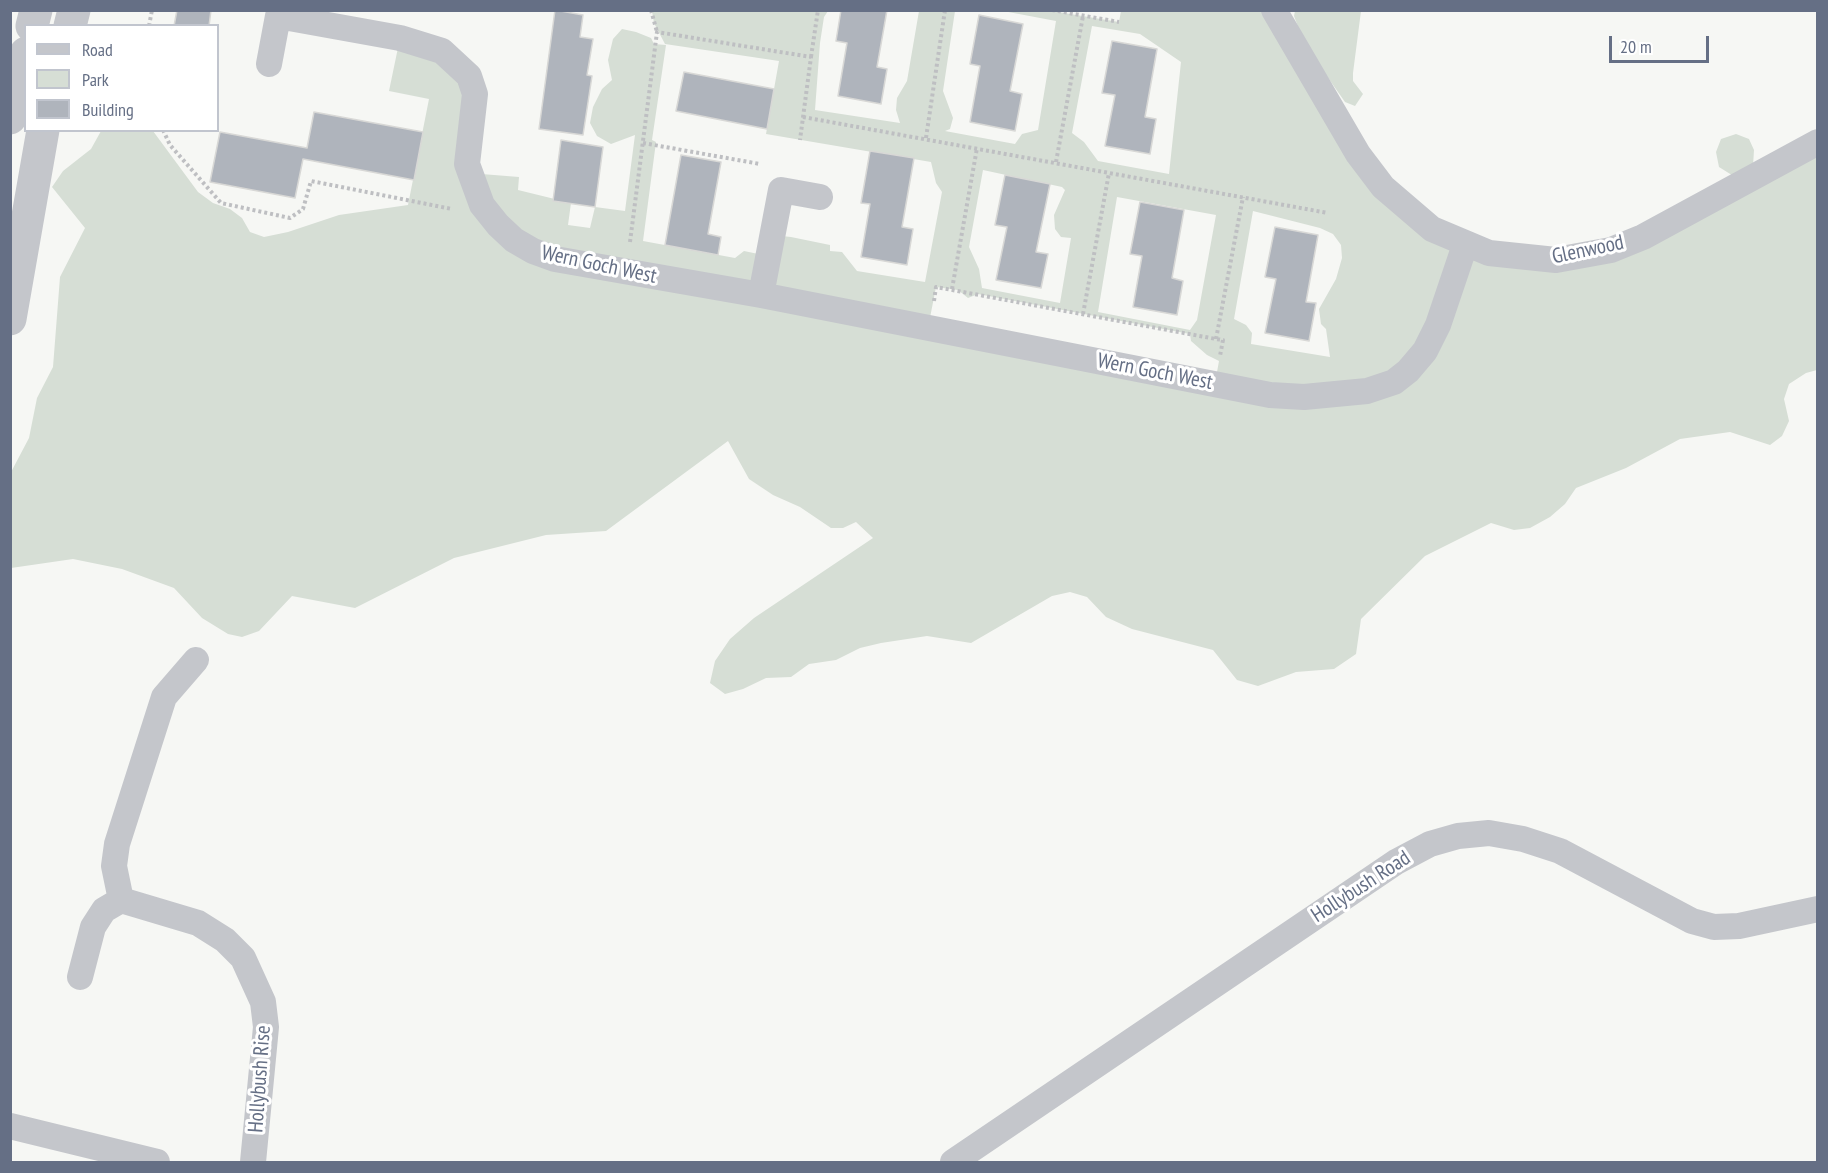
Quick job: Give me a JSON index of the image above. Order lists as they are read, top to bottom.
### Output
{
  "streets": {
    "street": [
      "Glenwood",
      "Wern Goch West",
      "Hollybush Road",
      "Hollybush Rise"
    ]
  },
  "crossings": [
    ["Glenwood", "Wern Goch West"]
  ],
  "legend": ["Road", "Park", "Building"],
  "scale_bar": "20 m"
}
